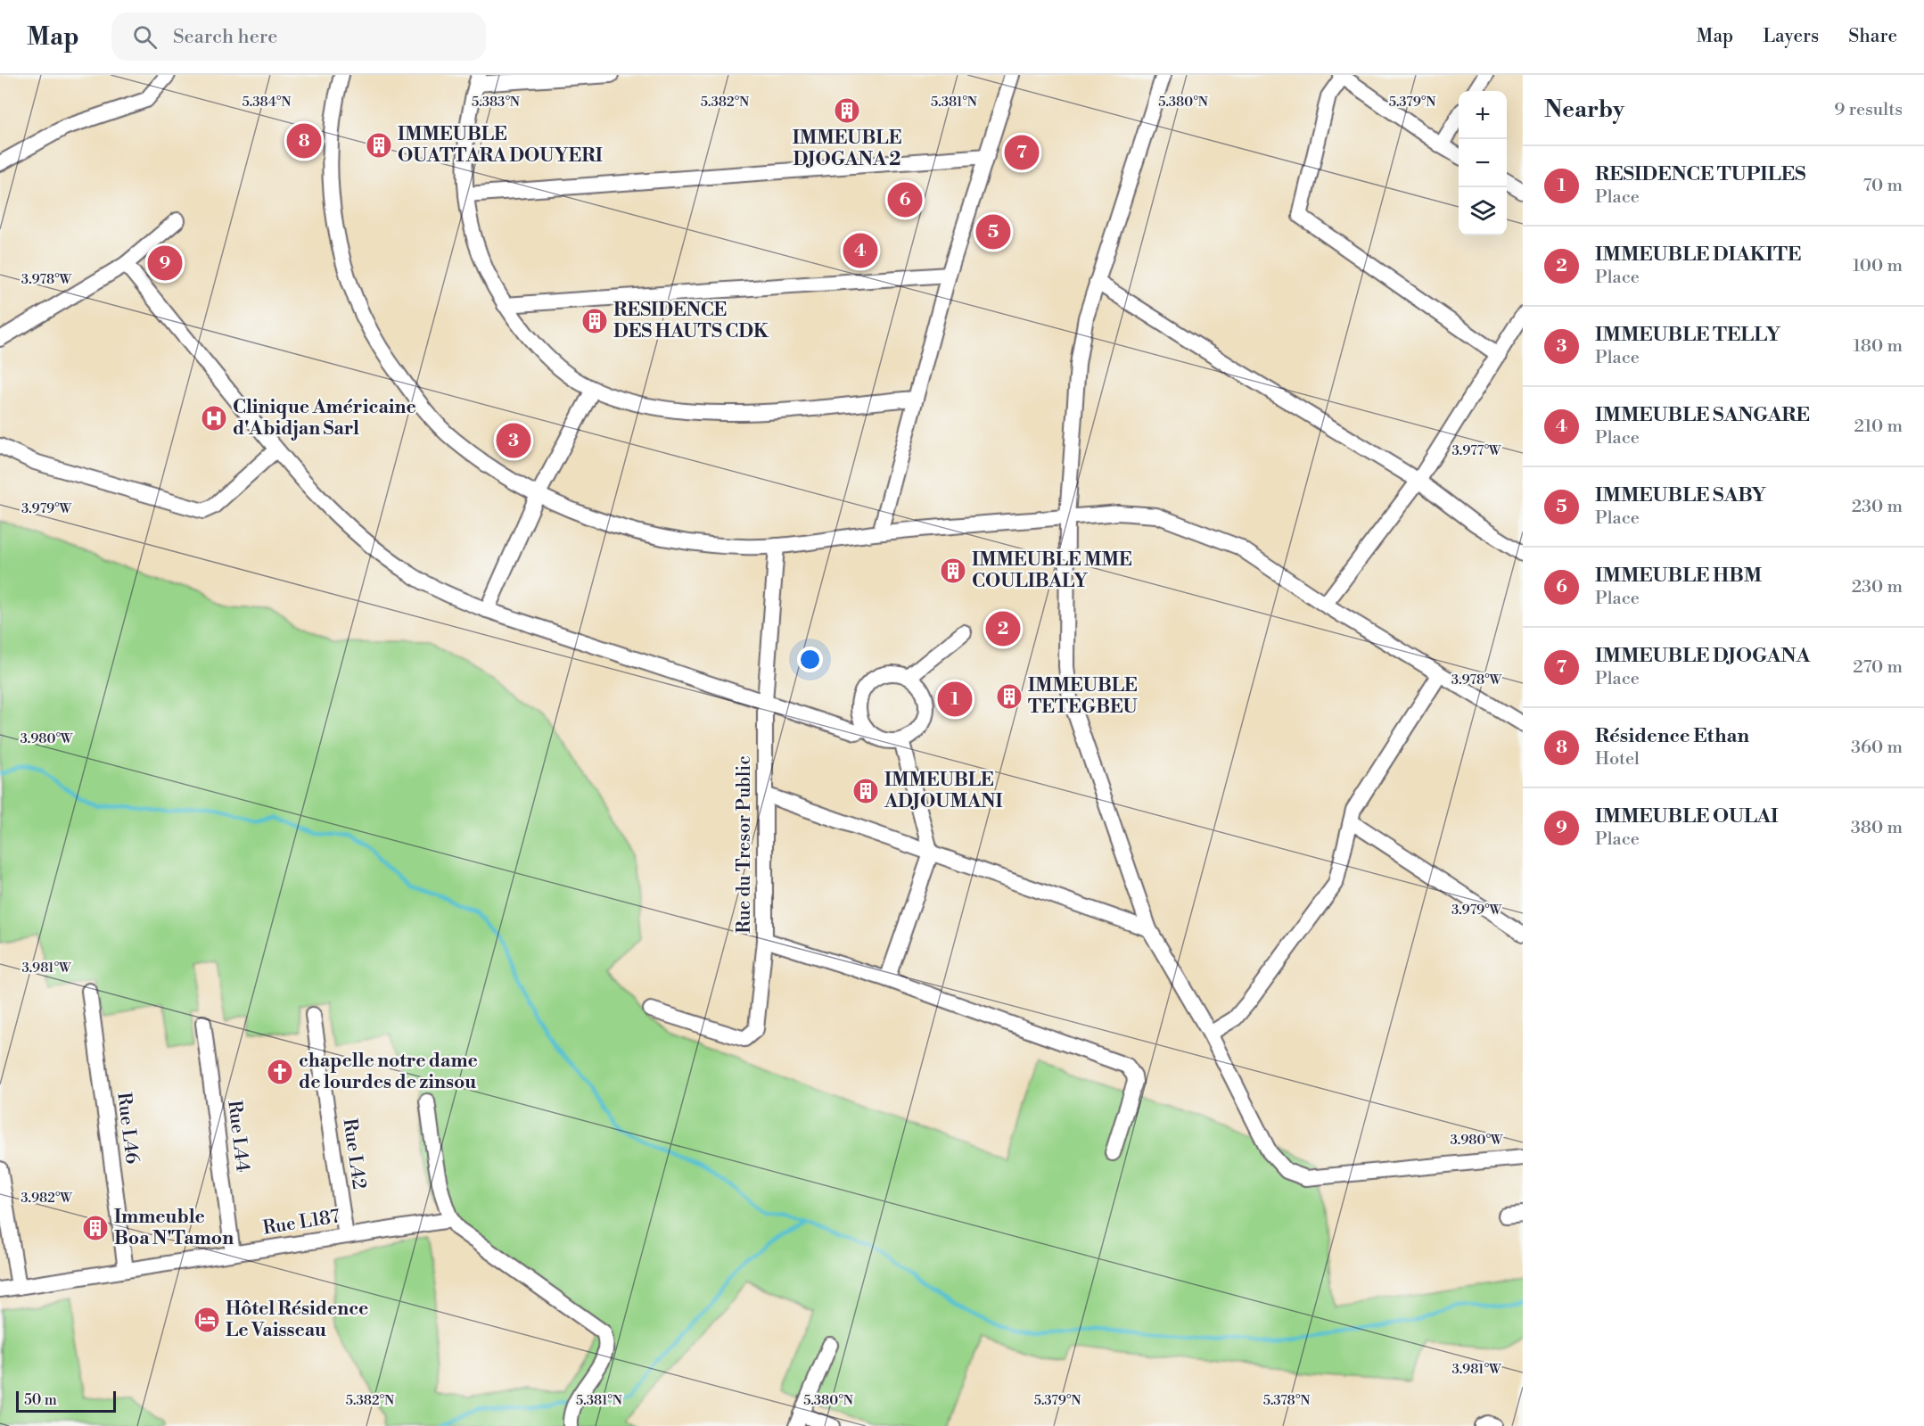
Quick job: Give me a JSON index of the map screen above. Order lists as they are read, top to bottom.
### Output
{
  "streets": {
    "street": [
      "Rue du Tresor Public",
      "Rue L46",
      "Rue L44",
      "Rue L42",
      "Rue L187"
    ]
  },
  "crossings": [
    ["Rue L46", "Rue L187"],
    ["Rue L44", "Rue L187"],
    ["Rue L42", "Rue L187"]
  ],
  "places": {
    "building": [
      "IMMEUBLE DJOGANA 2",
      "IMMEUBLE OUATTARA DOUYERI",
      "RESIDENCE DES HAUTS CDK",
      "IMMEUBLE MME COULIBALY",
      "IMMEUBLE TETEGBEU",
      "IMMEUBLE ADJOUMANI",
      "Immeuble Boa N'Tamon"
    ],
    "hospital": ["Clinique Américaine d'Abidjan Sarl"],
    "church": ["chapelle notre dame de lourdes de zinsou"],
    "hotel": ["Hôtel Résidence Le Vaisseau"]
  },
  "scale_bar": "50 m",
  "page": {
    "header": "Map",
    "search": "Search here",
    "nav": ["Map", "Layers", "Share"],
    "heading": ["Nearby", "9 results"],
    "map_buttons": ["+", "−"],
    "pins": [
      "8",
      "7",
      "6",
      "5",
      "4",
      "9",
      "3",
      "2",
      "1"
    ],
    "list": [
      {
        "mark": "1",
        "name": "RESIDENCE TUPILES",
        "note": "Place",
        "value": "70 m"
      },
      {
        "mark": "2",
        "name": "IMMEUBLE DIAKITE",
        "note": "Place",
        "value": "100 m"
      },
      {
        "mark": "3",
        "name": "IMMEUBLE TELLY",
        "note": "Place",
        "value": "180 m"
      },
      {
        "mark": "4",
        "name": "IMMEUBLE SANGARE",
        "note": "Place",
        "value": "210 m"
      },
      {
        "mark": "5",
        "name": "IMMEUBLE SABY",
        "note": "Place",
        "value": "230 m"
      },
      {
        "mark": "6",
        "name": "IMMEUBLE HBM",
        "note": "Place",
        "value": "230 m"
      },
      {
        "mark": "7",
        "name": "IMMEUBLE DJOGANA",
        "note": "Place",
        "value": "270 m"
      },
      {
        "mark": "8",
        "name": "Résidence Ethan",
        "note": "Hotel",
        "value": "360 m"
      },
      {
        "mark": "9",
        "name": "IMMEUBLE OULAI",
        "note": "Place",
        "value": "380 m"
      }
    ],
    "scale": "50 m"
  },
  "coordinates": [
    "5.384°N",
    "5.383°N",
    "5.382°N",
    "5.381°N",
    "5.380°N",
    "5.379°N",
    "3.978°W",
    "3.977°W",
    "3.979°W",
    "3.980°W",
    "3.981°W",
    "3.982°W",
    "5.378°N"
  ]
}
